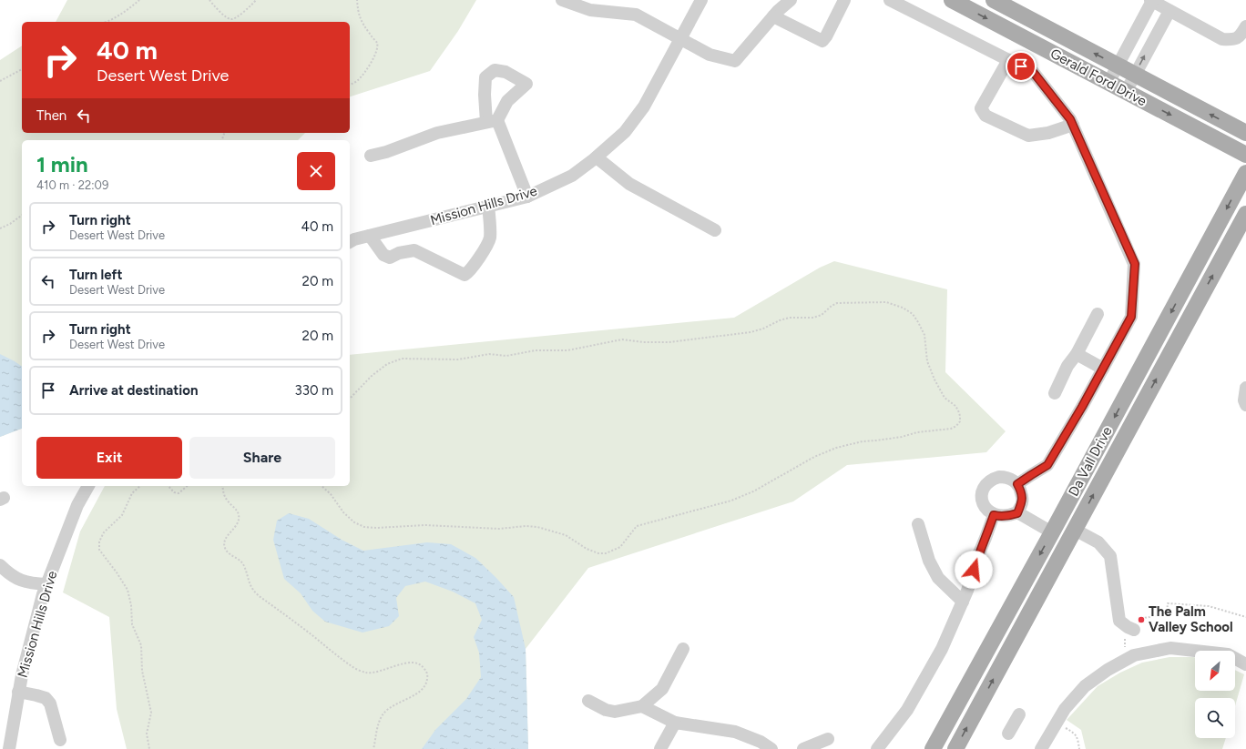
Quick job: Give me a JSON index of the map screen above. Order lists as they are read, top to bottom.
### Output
{
  "streets": {
    "main road": ["Gerald Ford Drive", "Da Vall Drive"],
    "street": ["Mission Hills Drive"]
  },
  "places": ["The Palm Valley School"],
  "north": "bottom left",
  "page": {
    "turn": ["40 m", "Desert West Drive"],
    "then": "Then",
    "heading": ["1 min", "410 m · 22:09"],
    "list": [
      {
        "name": "Turn right",
        "note": "Desert West Drive",
        "value": "40 m"
      },
      {
        "name": "Turn left",
        "note": "Desert West Drive",
        "value": "20 m"
      },
      {
        "name": "Turn right",
        "note": "Desert West Drive",
        "value": "20 m"
      },
      {
        "name": "Arrive at destination",
        "value": "330 m"
      }
    ],
    "buttons": ["Exit", "Share"]
  }
}
